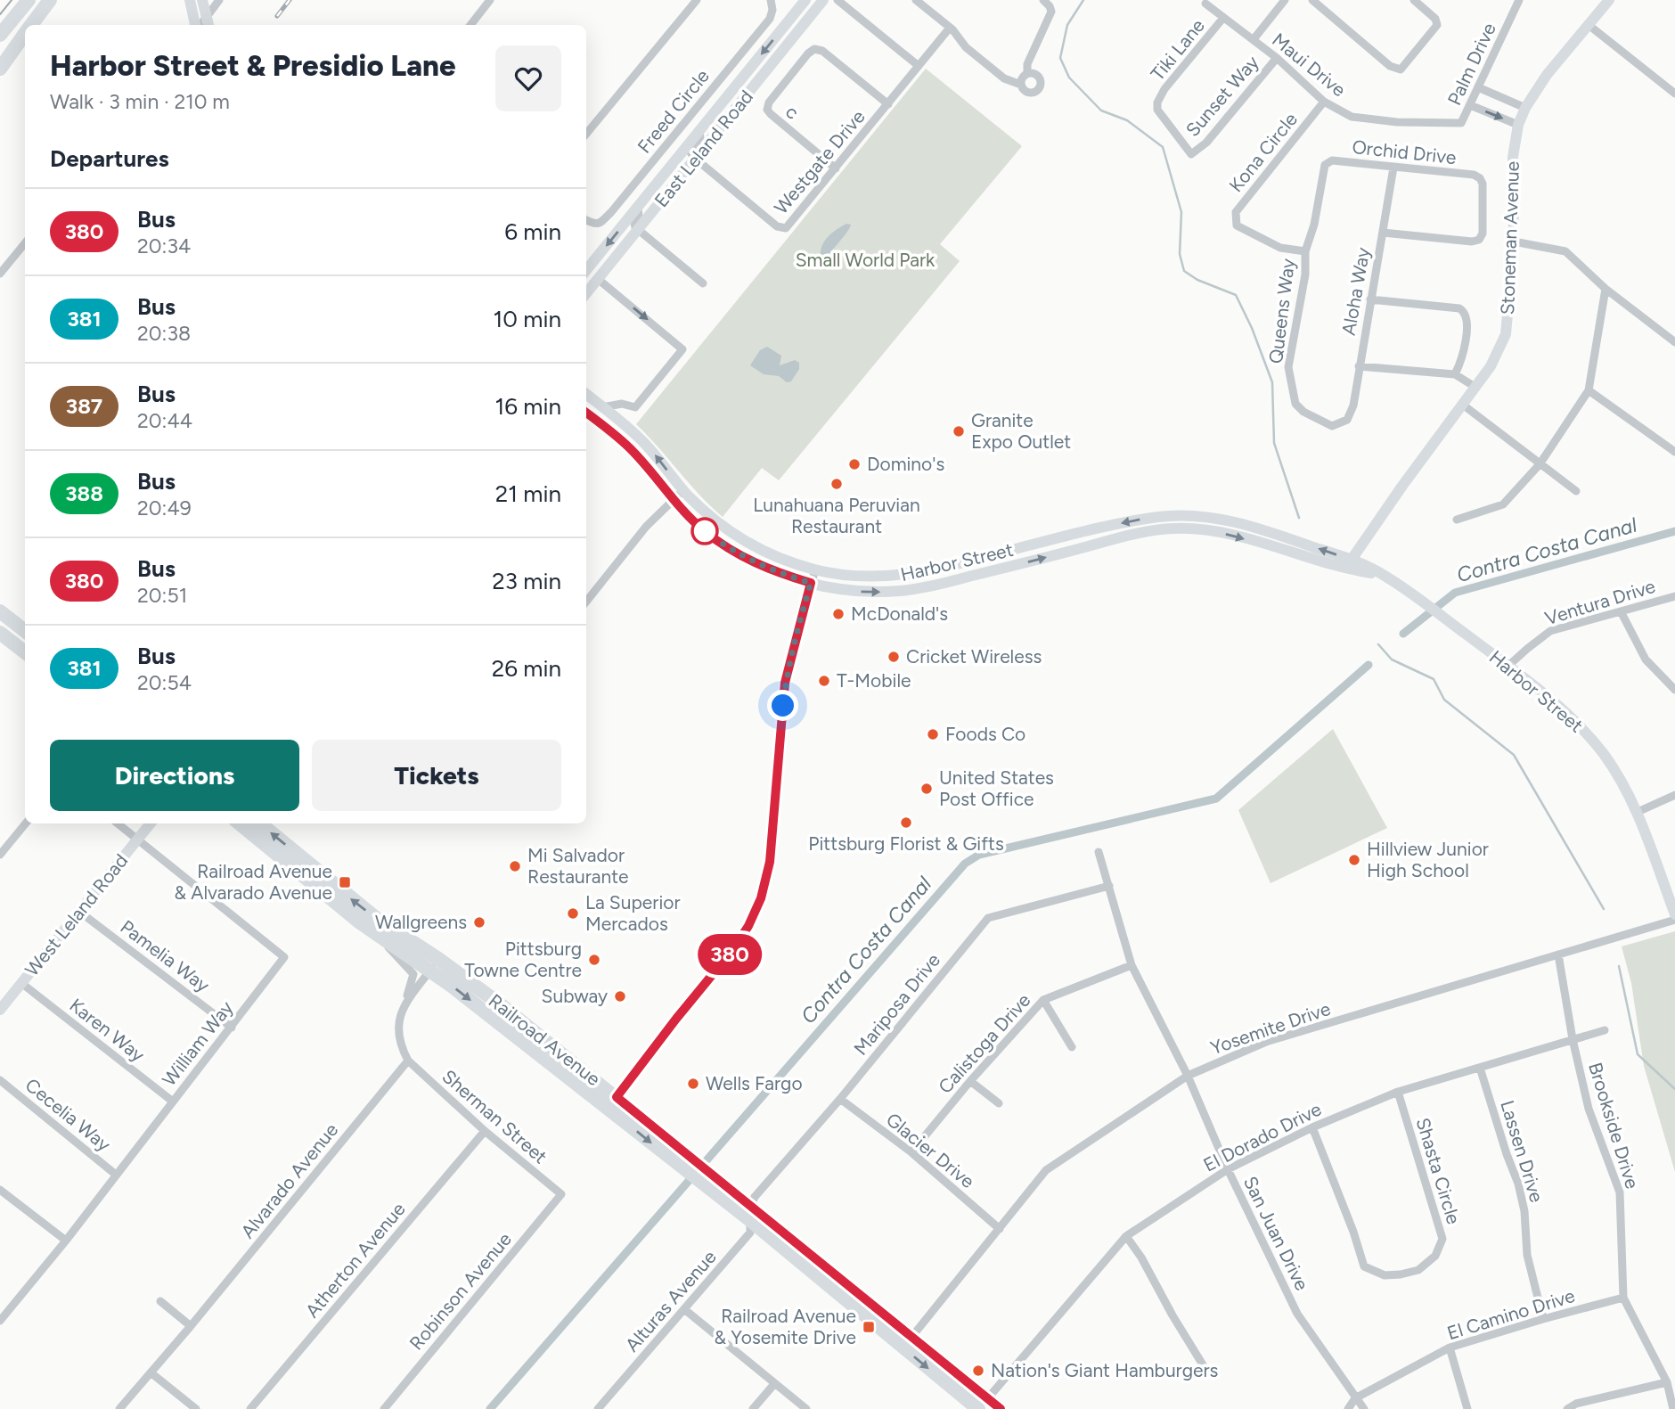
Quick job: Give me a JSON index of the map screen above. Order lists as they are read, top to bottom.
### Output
{
  "streets": {
    "highway": ["Railroad Avenue"],
    "street": [
      "Tiki Lane",
      "Palm Drive",
      "Maui Drive",
      "Sunset Way",
      "Freed Circle",
      "c",
      "East Leland Road",
      "Kona Circle",
      "Orchid Drive",
      "Westgate Drive",
      "Stoneman Avenue",
      "Aloha Way",
      "Queens Way",
      "Harbor Street",
      "Ventura Drive",
      "West Leland Road",
      "Pamelia Way",
      "Mariposa Drive",
      "Yosemite Drive",
      "Karen Way",
      "William Way",
      "Calistoga Drive",
      "Cecelia Way",
      "Sherman Street",
      "Brookside Drive",
      "El Dorado Drive",
      "Glacier Drive",
      "Lassen Drive",
      "Shasta Circle",
      "Alvarado Avenue",
      "San Juan Drive",
      "Atherton Avenue",
      "Robinson Avenue",
      "Alturas Avenue",
      "El Camino Drive"
    ]
  },
  "crossings": [
    ["Tiki Lane", "Maui Drive"],
    ["Tiki Lane", "Sunset Way"],
    ["Palm Drive", "Maui Drive"],
    ["Maui Drive", "Sunset Way"],
    ["Maui Drive", "Kona Circle"],
    ["c", "Westgate Drive"],
    ["East Leland Road", "Westgate Drive"],
    ["Kona Circle", "Queens Way"],
    ["Orchid Drive", "Aloha Way"],
    ["Orchid Drive", "Queens Way"],
    ["Stoneman Avenue", "Harbor Street"],
    ["Aloha Way", "Queens Way"],
    ["Harbor Street", "Ventura Drive"],
    ["West Leland Road", "Pamelia Way"],
    ["West Leland Road", "Karen Way"],
    ["West Leland Road", "William Way"],
    ["Pamelia Way", "William Way"],
    ["Mariposa Drive", "Railroad Avenue"],
    ["Mariposa Drive", "Glacier Drive"],
    ["Mariposa Drive", "San Juan Drive"],
    ["Mariposa Drive", "Alturas Avenue"],
    ["Yosemite Drive", "Railroad Avenue"],
    ["Yosemite Drive", "Brookside Drive"],
    ["Yosemite Drive", "Glacier Drive"],
    ["Yosemite Drive", "San Juan Drive"],
    ["Karen Way", "William Way"],
    ["Railroad Avenue", "El Dorado Drive"],
    ["Railroad Avenue", "Alturas Avenue"],
    ["William Way", "Cecelia Way"],
    ["Calistoga Drive", "Glacier Drive"],
    ["Calistoga Drive", "San Juan Drive"],
    ["Sherman Street", "Alvarado Avenue"],
    ["Sherman Street", "Atherton Avenue"],
    ["Sherman Street", "Robinson Avenue"],
    ["Brookside Drive", "El Dorado Drive"],
    ["Brookside Drive", "El Camino Drive"],
    ["El Dorado Drive", "Lassen Drive"],
    ["El Dorado Drive", "Shasta Circle"],
    ["El Dorado Drive", "San Juan Drive"],
    ["Lassen Drive", "El Camino Drive"],
    ["San Juan Drive", "El Camino Drive"]
  ],
  "water": ["Contra Costa Canal"],
  "parks": ["Small World Park"],
  "places": {
    "other": [
      "Granite Expo Outlet",
      "Domino's",
      "Lunahuana Peruvian Restaurant",
      "McDonald's",
      "Cricket Wireless",
      "T-Mobile",
      "Foods Co",
      "United States Post Office",
      "Pittsburg Florist & Gifts",
      "Hillview Junior High School",
      "Mi Salvador Restaurante",
      "La Superior Mercados",
      "Wallgreens",
      "Pittsburg Towne Centre",
      "Subway",
      "Wells Fargo",
      "Nation's Giant Hamburgers"
    ],
    "transit": ["Railroad Avenue & Alvarado Avenue", "Railroad Avenue & Yosemite Drive"]
  },
  "lines": ["bus line 380"],
  "page": {
    "on_map": "380",
    "heading": [
      ["Harbor Street & Presidio Lane", "Walk · 3 min · 210 m"],
      "Departures"
    ],
    "list": [
      {
        "mark": "380",
        "name": "Bus",
        "note": "20:34",
        "value": "6 min"
      },
      {
        "mark": "381",
        "name": "Bus",
        "note": "20:38",
        "value": "10 min"
      },
      {
        "mark": "387",
        "name": "Bus",
        "note": "20:44",
        "value": "16 min"
      },
      {
        "mark": "388",
        "name": "Bus",
        "note": "20:49",
        "value": "21 min"
      },
      {
        "mark": "380",
        "name": "Bus",
        "note": "20:51",
        "value": "23 min"
      },
      {
        "mark": "381",
        "name": "Bus",
        "note": "20:54",
        "value": "26 min"
      }
    ],
    "buttons": ["Directions", "Tickets"]
  }
}
